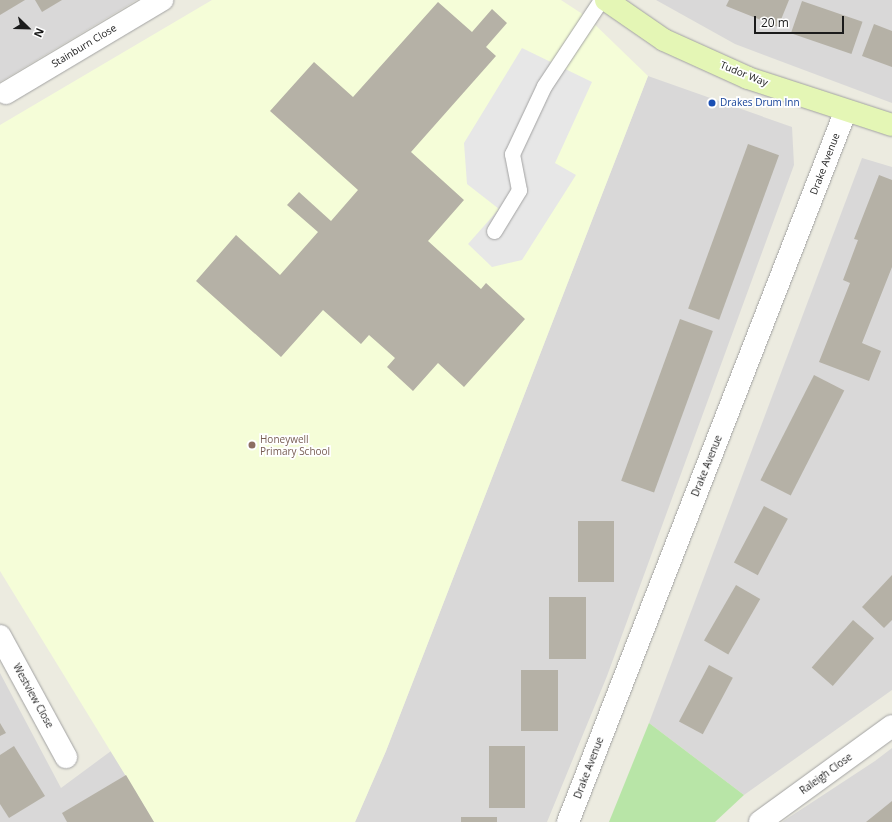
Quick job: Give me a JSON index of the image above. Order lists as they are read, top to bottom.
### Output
{
  "streets": {
    "street": [
      "Stainburn Close",
      "Tudor Way",
      "Drake Avenue",
      "Westview Close",
      "Raleigh Close"
    ]
  },
  "crossings": [
    ["Tudor Way", "Drake Avenue"]
  ],
  "places": ["Drakes Drum Inn", "Honeywell Primary School"],
  "scale_bar": "20 m",
  "north": "bottom right"
}
